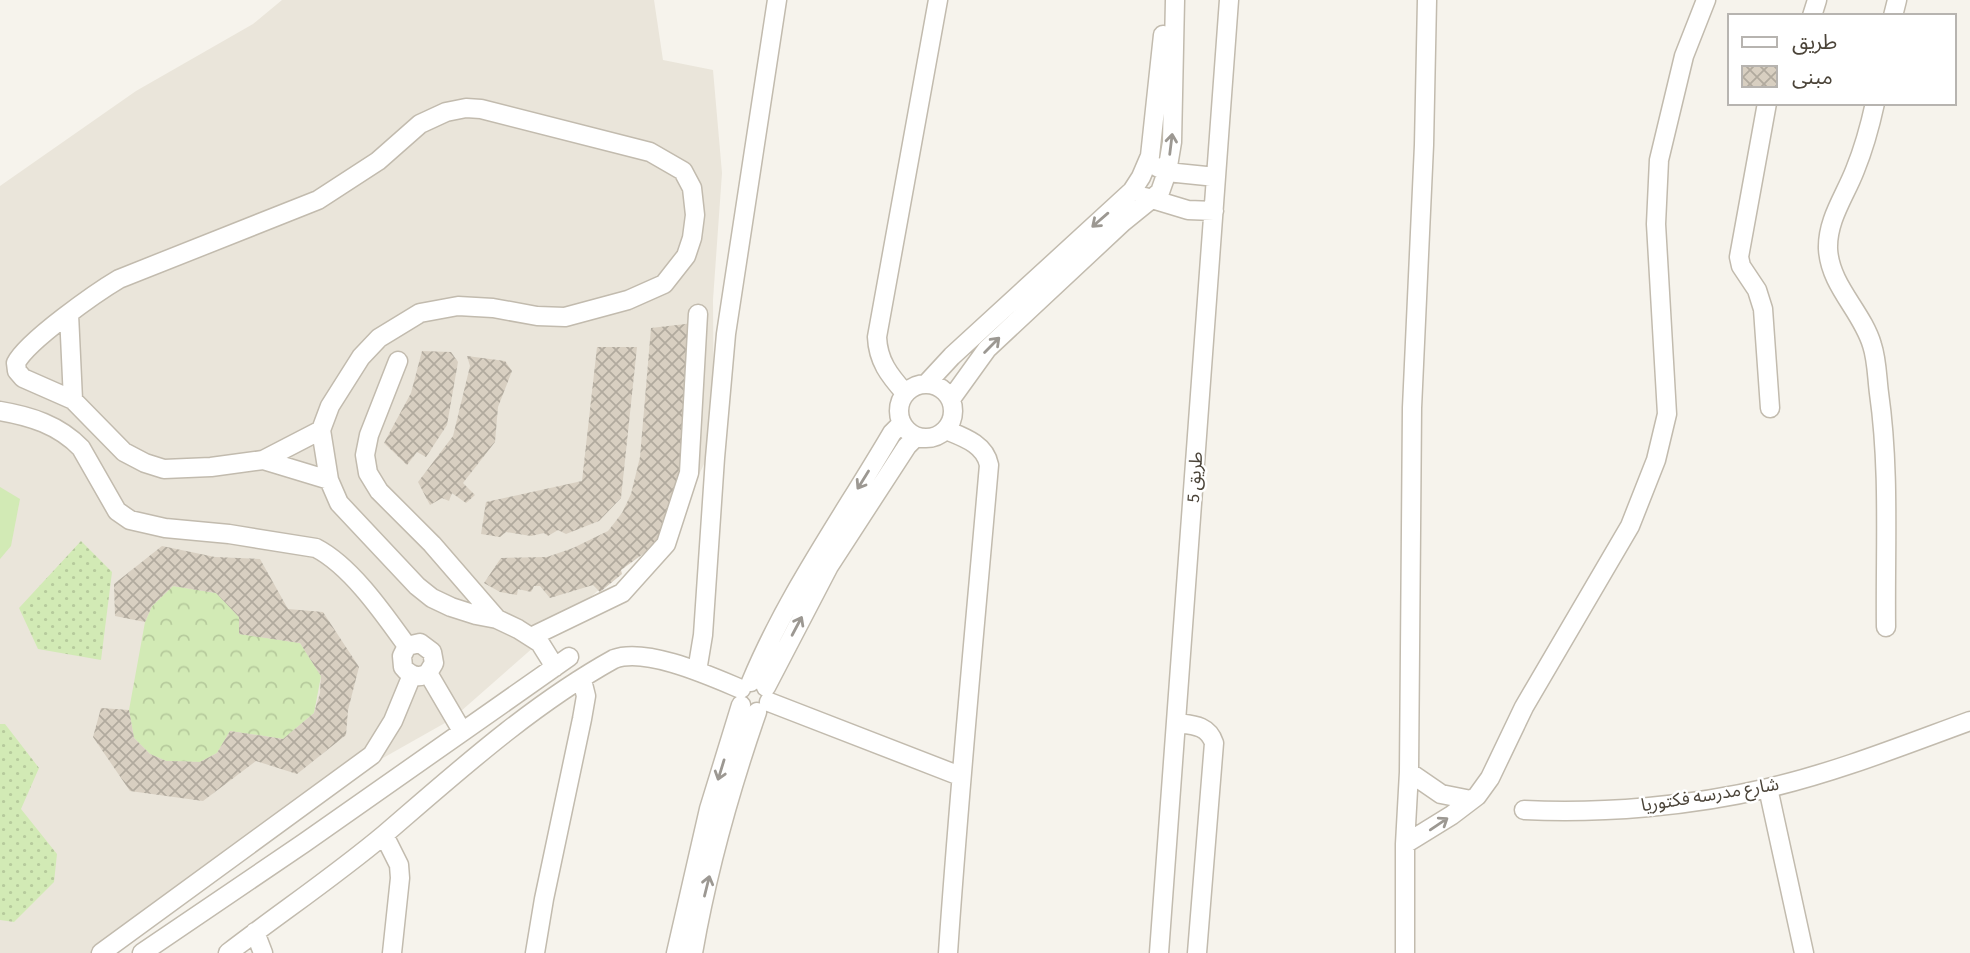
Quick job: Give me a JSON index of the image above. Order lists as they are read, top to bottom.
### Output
{
  "streets": {
    "street": ["طريق 5", "شارع مدرسه فكتوريا"]
  },
  "legend": ["طريق", "مبنى"]
}
